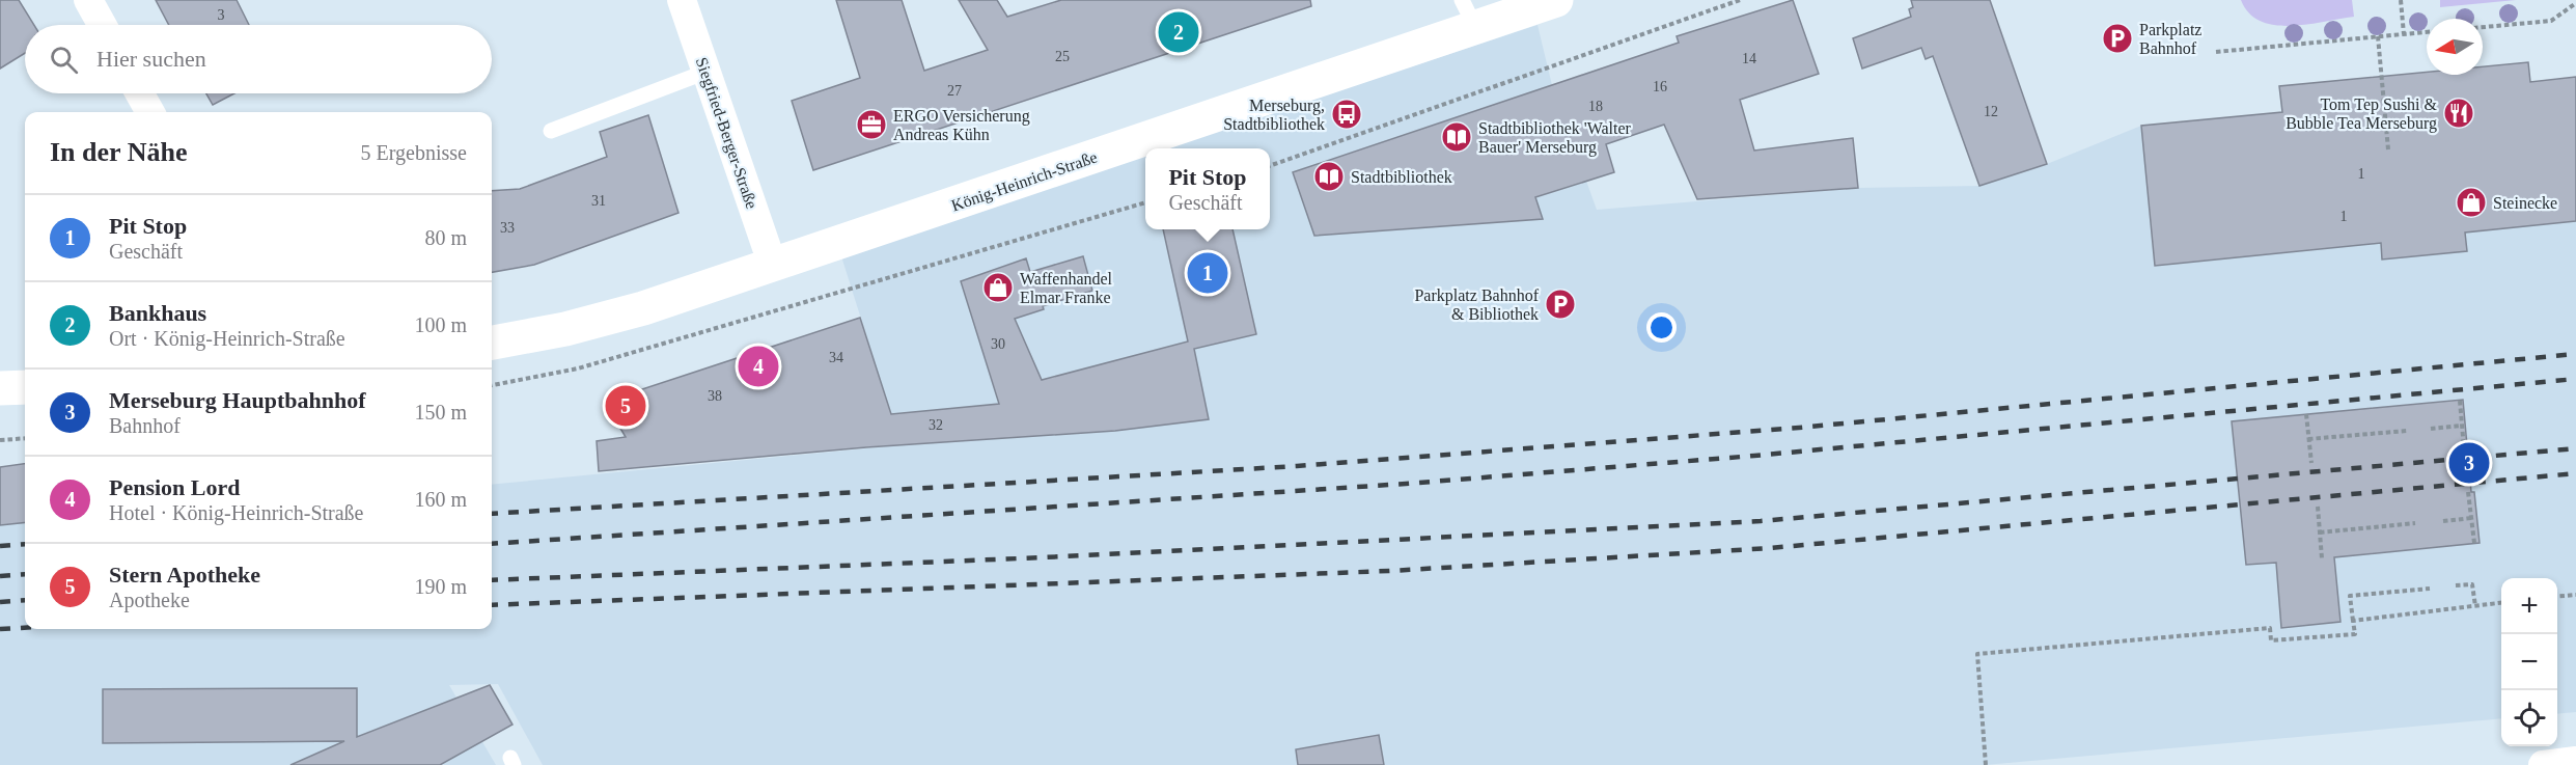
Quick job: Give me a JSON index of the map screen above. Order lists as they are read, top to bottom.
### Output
{
  "streets": {
    "main road": ["König-Heinrich-Straße"],
    "street": ["Siegfried-Berger-Straße"]
  },
  "crossings": [
    ["Siegfried-Berger-Straße", "König-Heinrich-Straße"]
  ],
  "places": {
    "parking": ["Parkplatz Bahnhof", "Parkplatz Bahnhof & Bibliothek"],
    "restaurant": ["Tom Tep Sushi & Bubble Tea Merseburg"],
    "bus stop": ["Merseburg, Stadtbibliothek"],
    "office": ["ERGO Versicherung Andreas Kühn"],
    "library": ["Stadtbibliothek 'Walter Bauer' Merseburg", "Stadtbibliothek"],
    "shop": ["Steinecke", "Waffenhandel Elmar Franke"]
  },
  "house_numbers": [
    "3",
    "25",
    "14",
    "16",
    "27",
    "18",
    "12",
    "1",
    "31",
    "1",
    "33",
    "30",
    "34",
    "38",
    "32"
  ],
  "north": "left",
  "page": {
    "pins": [
      "2",
      "1",
      "4",
      "5",
      "3"
    ],
    "search": "Hier suchen",
    "heading": ["In der Nähe", "5 Ergebnisse"],
    "popup": ["Pit Stop", "Geschäft"],
    "list": [
      {
        "mark": "1",
        "name": "Pit Stop",
        "note": "Geschäft",
        "value": "80 m"
      },
      {
        "mark": "2",
        "name": "Bankhaus",
        "note": "Ort · König-Heinrich-Straße",
        "value": "100 m"
      },
      {
        "mark": "3",
        "name": "Merseburg Hauptbahnhof",
        "note": "Bahnhof",
        "value": "150 m"
      },
      {
        "mark": "4",
        "name": "Pension Lord",
        "note": "Hotel · König-Heinrich-Straße",
        "value": "160 m"
      },
      {
        "mark": "5",
        "name": "Stern Apotheke",
        "note": "Apotheke",
        "value": "190 m"
      }
    ],
    "map_buttons": ["+", "−"]
  }
}
